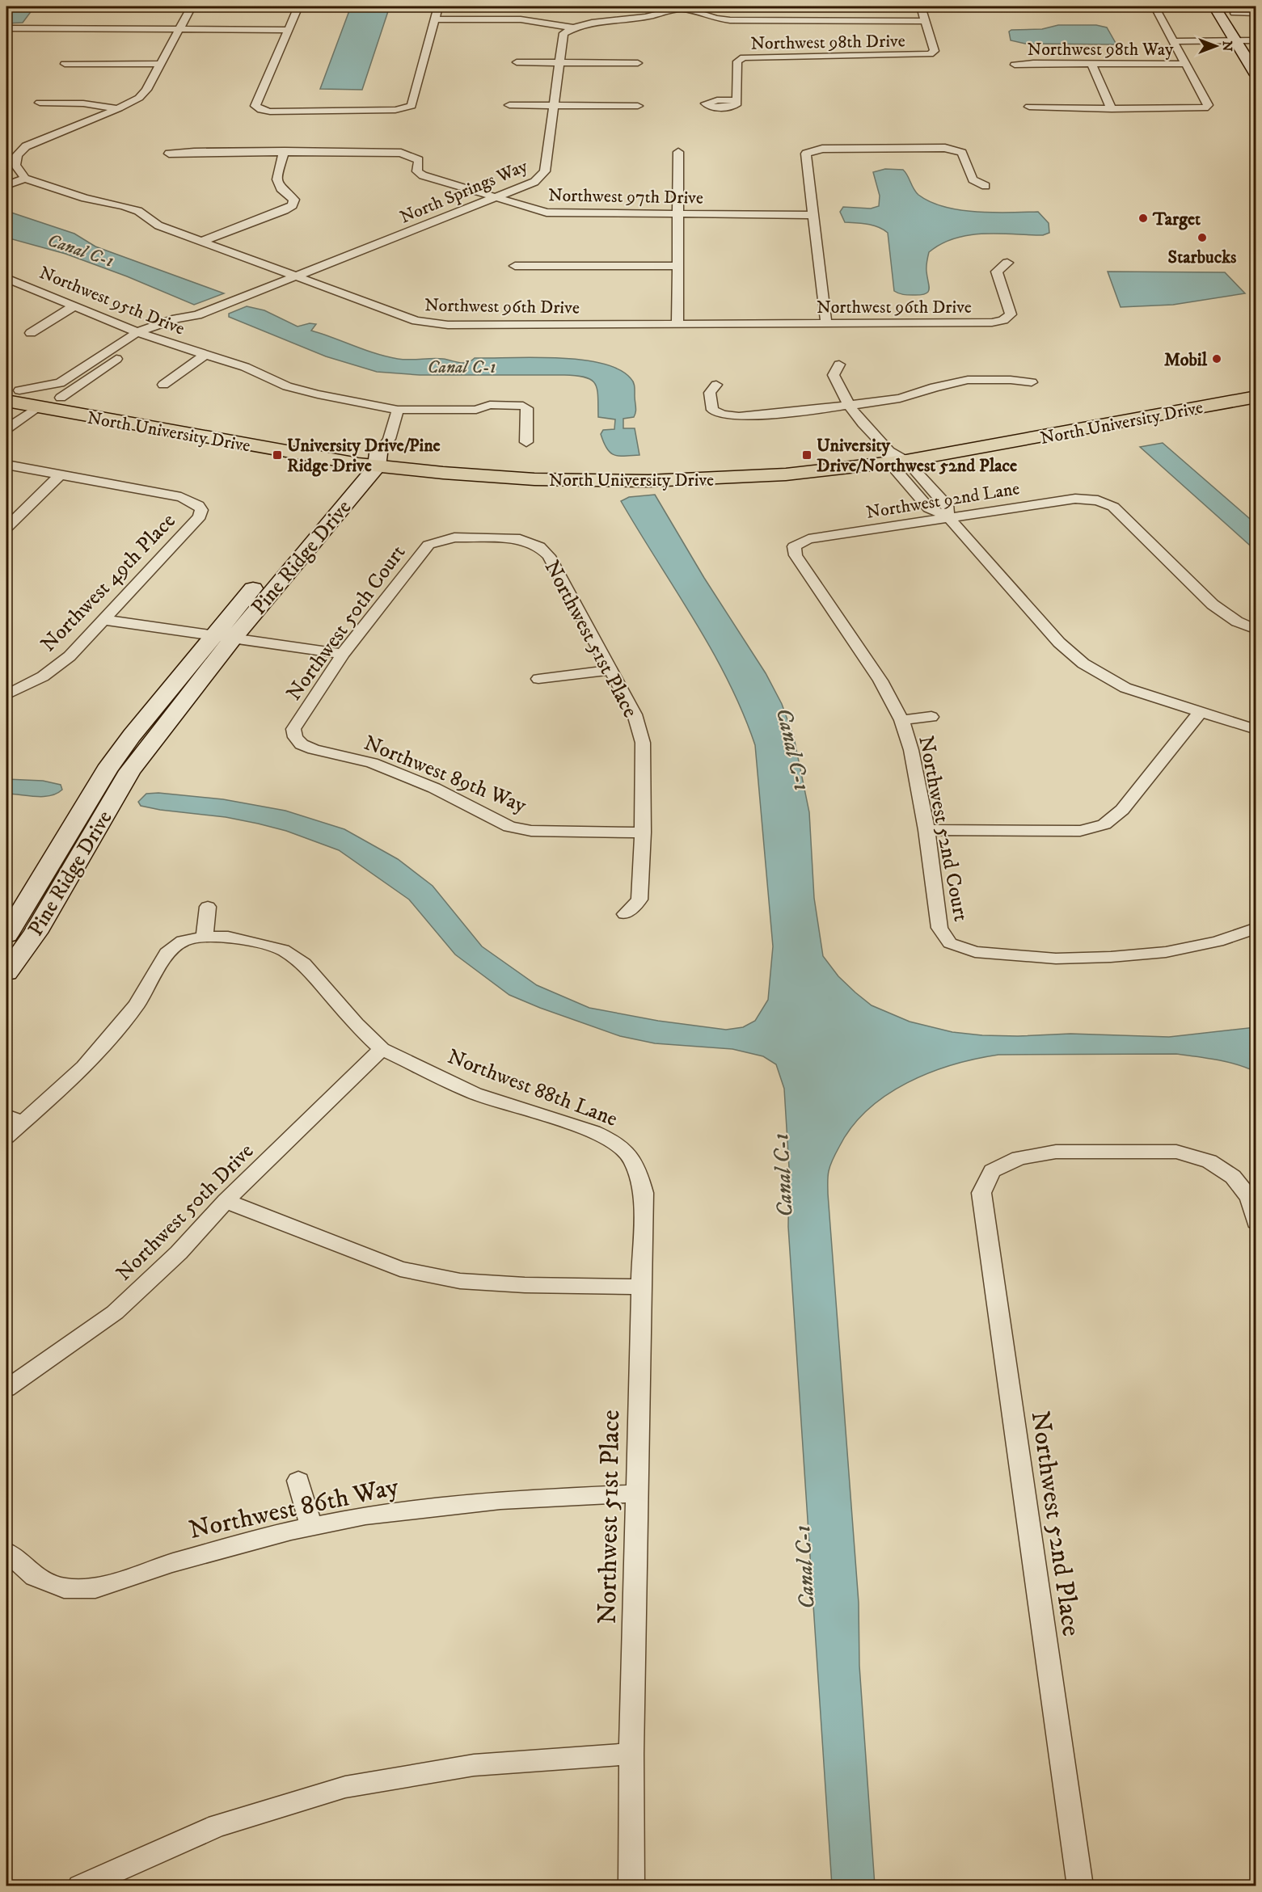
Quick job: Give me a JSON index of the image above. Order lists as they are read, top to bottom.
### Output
{
  "streets": {
    "main road": ["North University Drive"],
    "street": [
      "Northwest 98th Drive",
      "Northwest 98th Way",
      "North Springs Way",
      "Northwest 97th Drive",
      "Northwest 95th Drive",
      "Northwest 96th Drive",
      "Northwest 92nd Lane",
      "Pine Ridge Drive",
      "Northwest 49th Place",
      "Northwest 50th Court",
      "Northwest 51st Place",
      "Northwest 89th Way",
      "Northwest 52nd Court",
      "Northwest 88th Lane",
      "Northwest 50th Drive",
      "Northwest 86th Way",
      "Northwest 52nd Place"
    ]
  },
  "crossings": [
    ["North Springs Way", "Northwest 97th Drive"],
    ["North Springs Way", "Northwest 95th Drive"],
    ["North Springs Way", "Northwest 96th Drive"],
    ["North Springs Way", "North University Drive"],
    ["North University Drive", "Pine Ridge Drive"],
    ["Northwest 92nd Lane", "Northwest 52nd Court"],
    ["Northwest 50th Court", "Northwest 51st Place"],
    ["Northwest 50th Court", "Northwest 89th Way"],
    ["Northwest 51st Place", "Northwest 89th Way"],
    ["Northwest 51st Place", "Northwest 88th Lane"],
    ["Northwest 51st Place", "Northwest 86th Way"],
    ["Northwest 88th Lane", "Northwest 50th Drive"]
  ],
  "water": ["Canal C-1"],
  "places": {
    "other": ["Target", "Starbucks", "Mobil"],
    "transit": ["University Drive/Pine Ridge Drive", "University Drive/Northwest 52nd Place"]
  },
  "north": "right"
}
